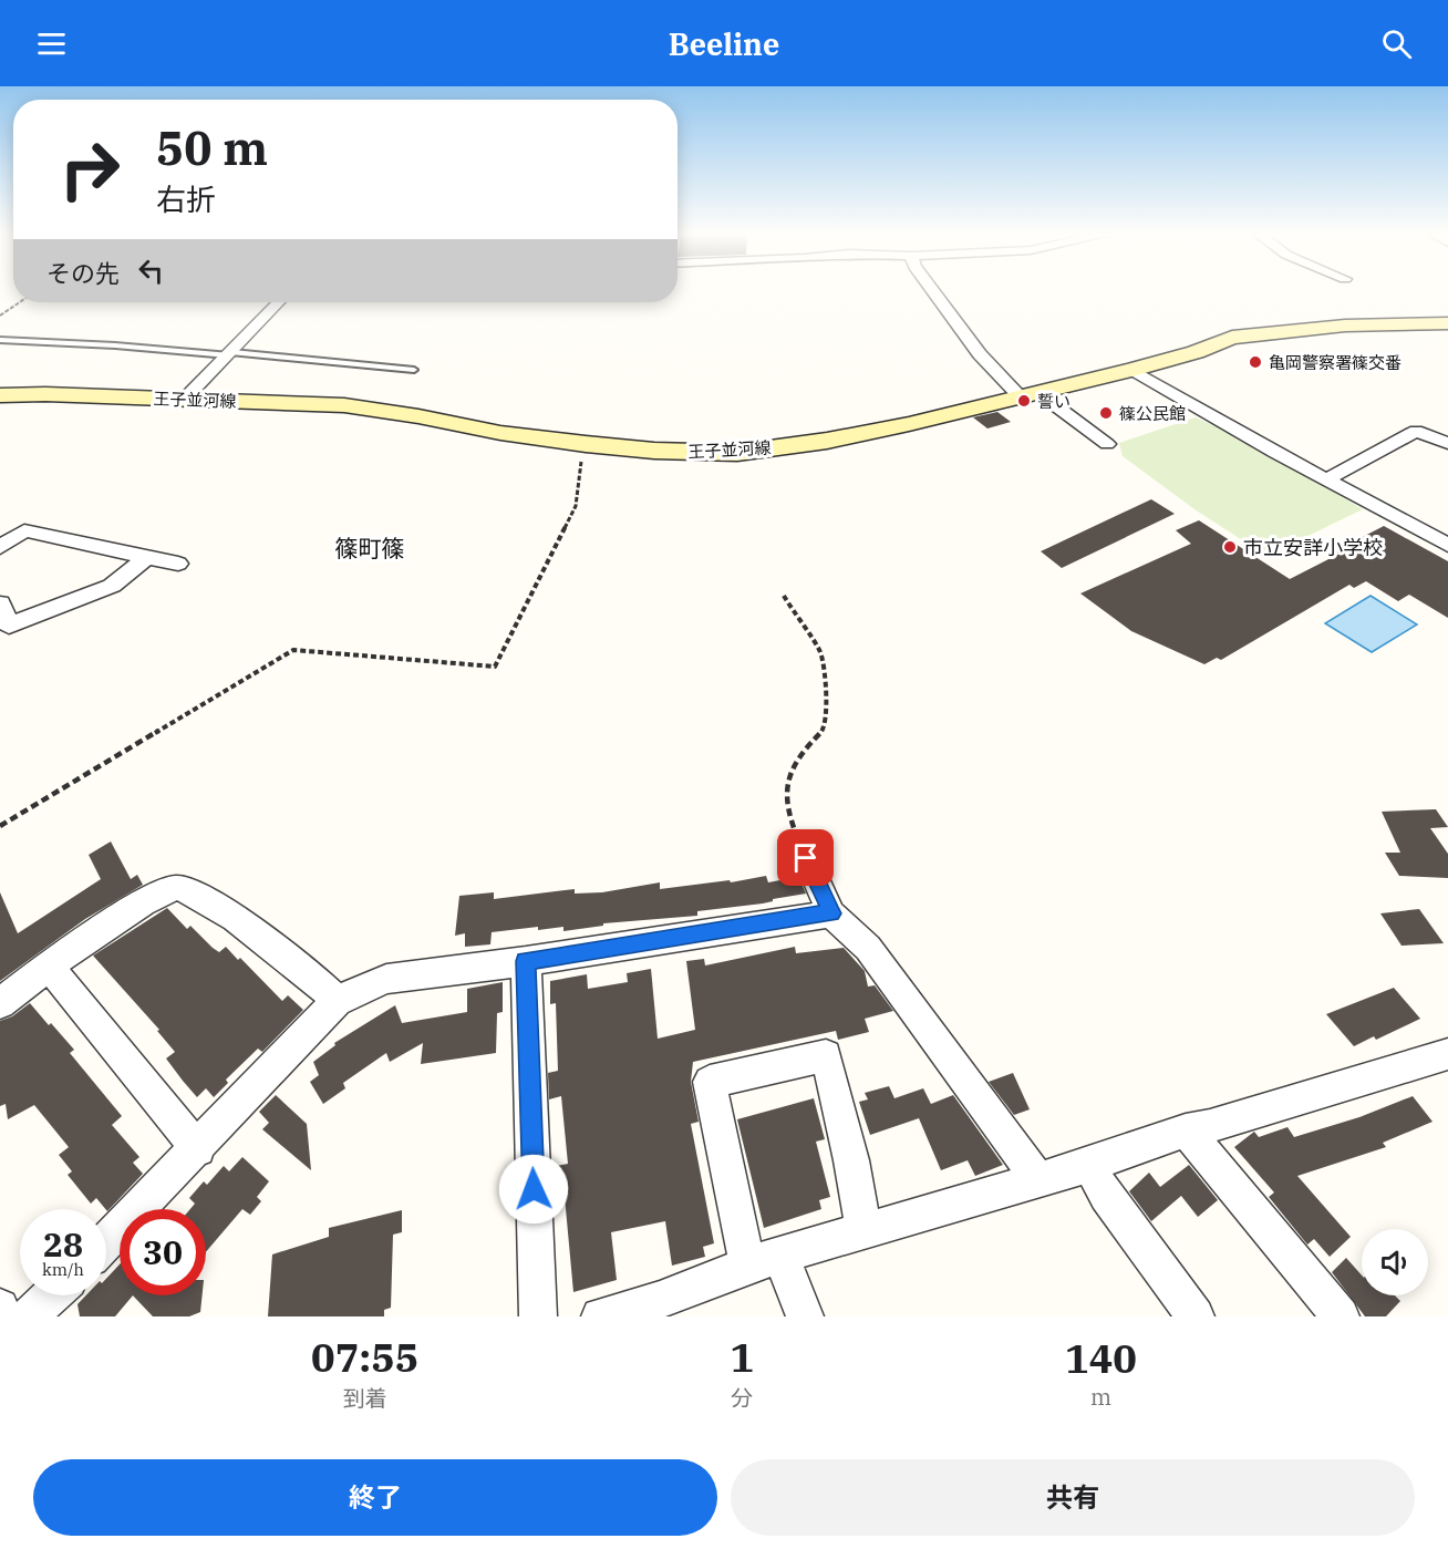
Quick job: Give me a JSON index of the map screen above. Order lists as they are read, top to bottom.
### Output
{
  "streets": {
    "main road": ["王子並河線"]
  },
  "districts": ["篠町篠"],
  "places": [
    "亀岡警察署篠交番",
    "誓い",
    "篠公民館",
    "市立安詳小学校"
  ],
  "page": {
    "header": "Beeline",
    "turn": ["50 m", "右折"],
    "then": "その先",
    "speed": "28 km/h",
    "limit": "30",
    "eta": [
      "07:55",
      "到着",
      "1",
      "分",
      "140",
      "m"
    ],
    "buttons": ["終了", "共有"]
  }
}
